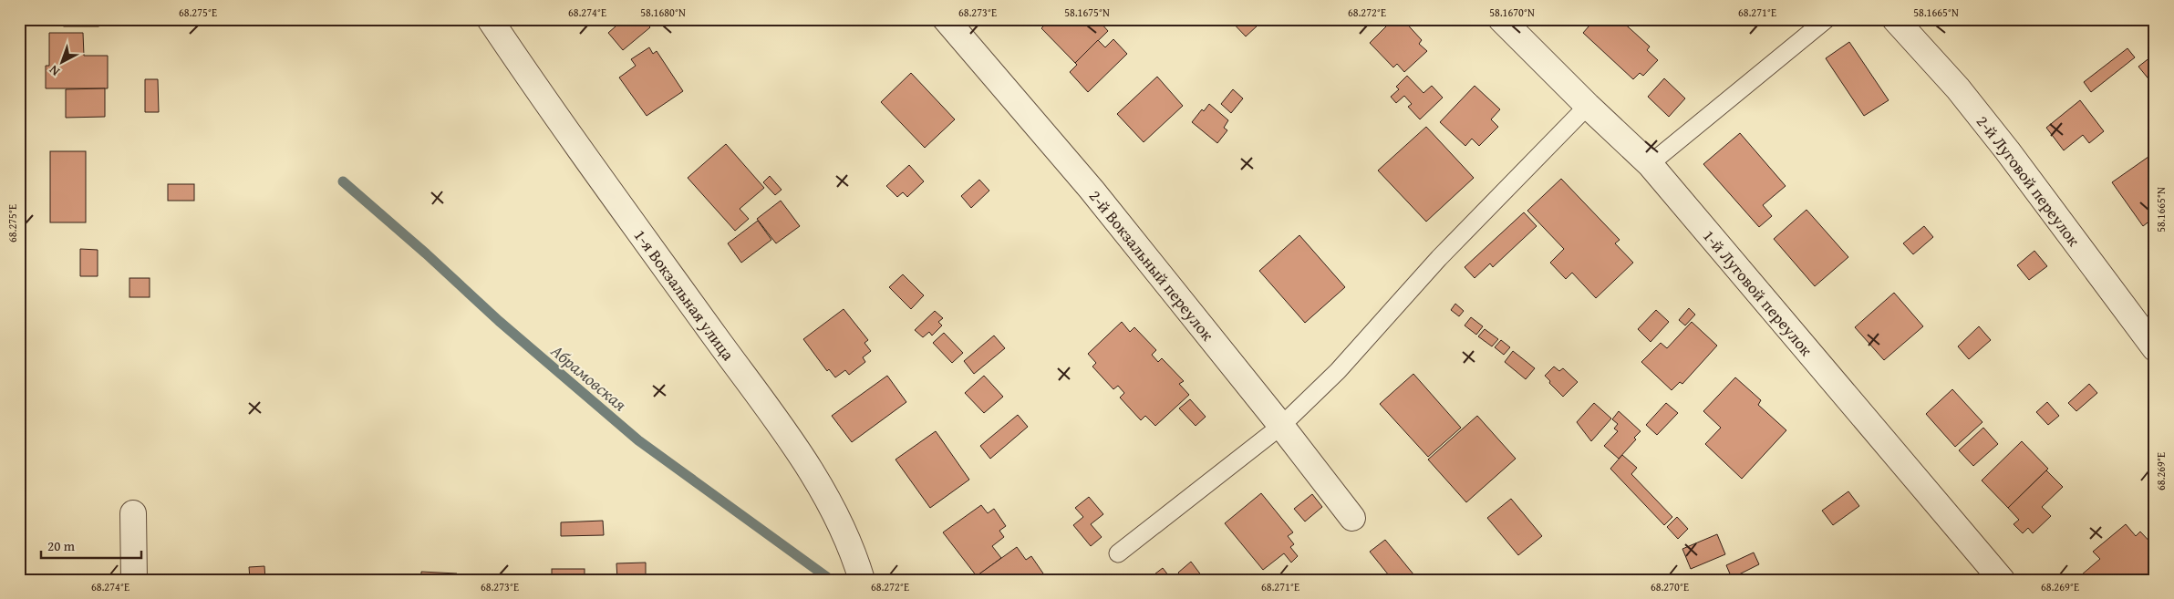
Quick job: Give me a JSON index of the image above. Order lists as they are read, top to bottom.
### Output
{
  "streets": {
    "street": [
      "2-й Луговой переулок",
      "2-й Вокзальный переулок",
      "1-й Луговой переулок",
      "1-я Вокзальная улица"
    ]
  },
  "water": ["Абрамовская"],
  "scale_bar": "20 m",
  "north": "bottom left",
  "coordinates": [
    "68.275°E",
    "68.274°E",
    "58.1680°N",
    "68.273°E",
    "58.1675°N",
    "68.272°E",
    "58.1670°N",
    "68.271°E",
    "58.1665°N",
    "68.269°E",
    "68.270°E"
  ]
}
